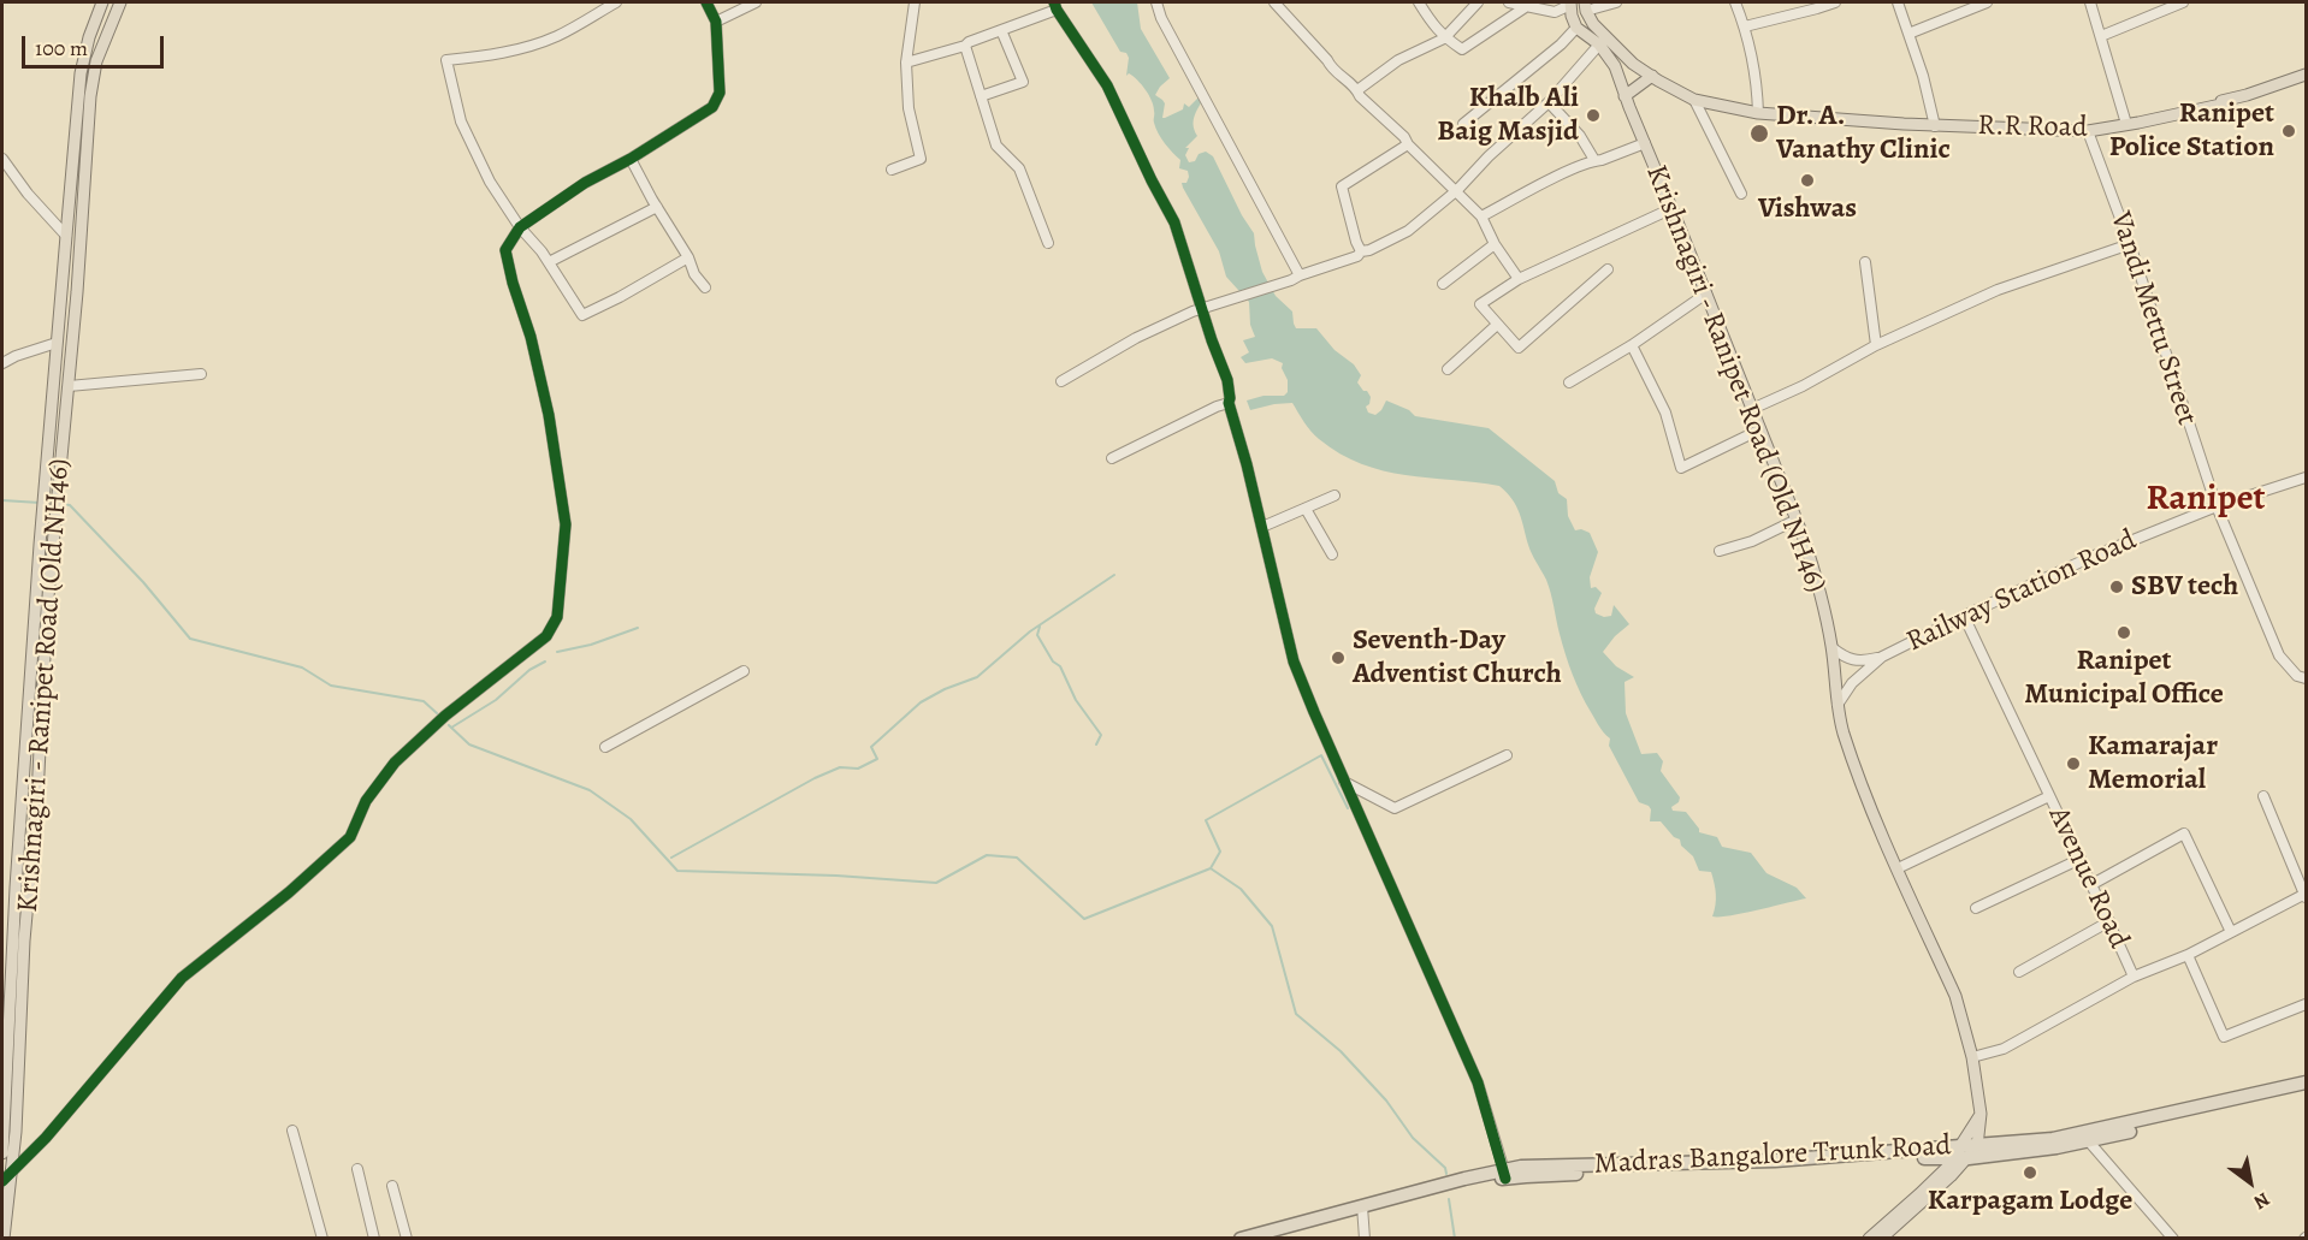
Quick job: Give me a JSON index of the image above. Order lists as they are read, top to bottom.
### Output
{
  "streets": {
    "highway": ["Madras Bangalore Trunk Road"],
    "main road": ["R.R Road", "Krishnagiri - Ranipet Road (Old NH46)"],
    "street": ["Vandi Mettu Street", "Railway Station Road", "Avenue Road"]
  },
  "crossings": [
    ["R.R Road", "Vandi Mettu Street"],
    ["Vandi Mettu Street", "Railway Station Road"],
    ["Krishnagiri - Ranipet Road (Old NH46)", "Railway Station Road"],
    ["Krishnagiri - Ranipet Road (Old NH46)", "Avenue Road"],
    ["Krishnagiri - Ranipet Road (Old NH46)", "Madras Bangalore Trunk Road"],
    ["Railway Station Road", "Avenue Road"]
  ],
  "districts": ["Ranipet"],
  "places": [
    "Khalb Ali Baig Masjid",
    "Ranipet Police Station",
    "Dr. A. Vanathy Clinic",
    "Vishwas",
    "SBV tech",
    "Ranipet Municipal Office",
    "Seventh-Day Adventist Church",
    "Kamarajar Memorial",
    "Karpagam Lodge"
  ],
  "scale_bar": "100 m",
  "north": "bottom right"
}
